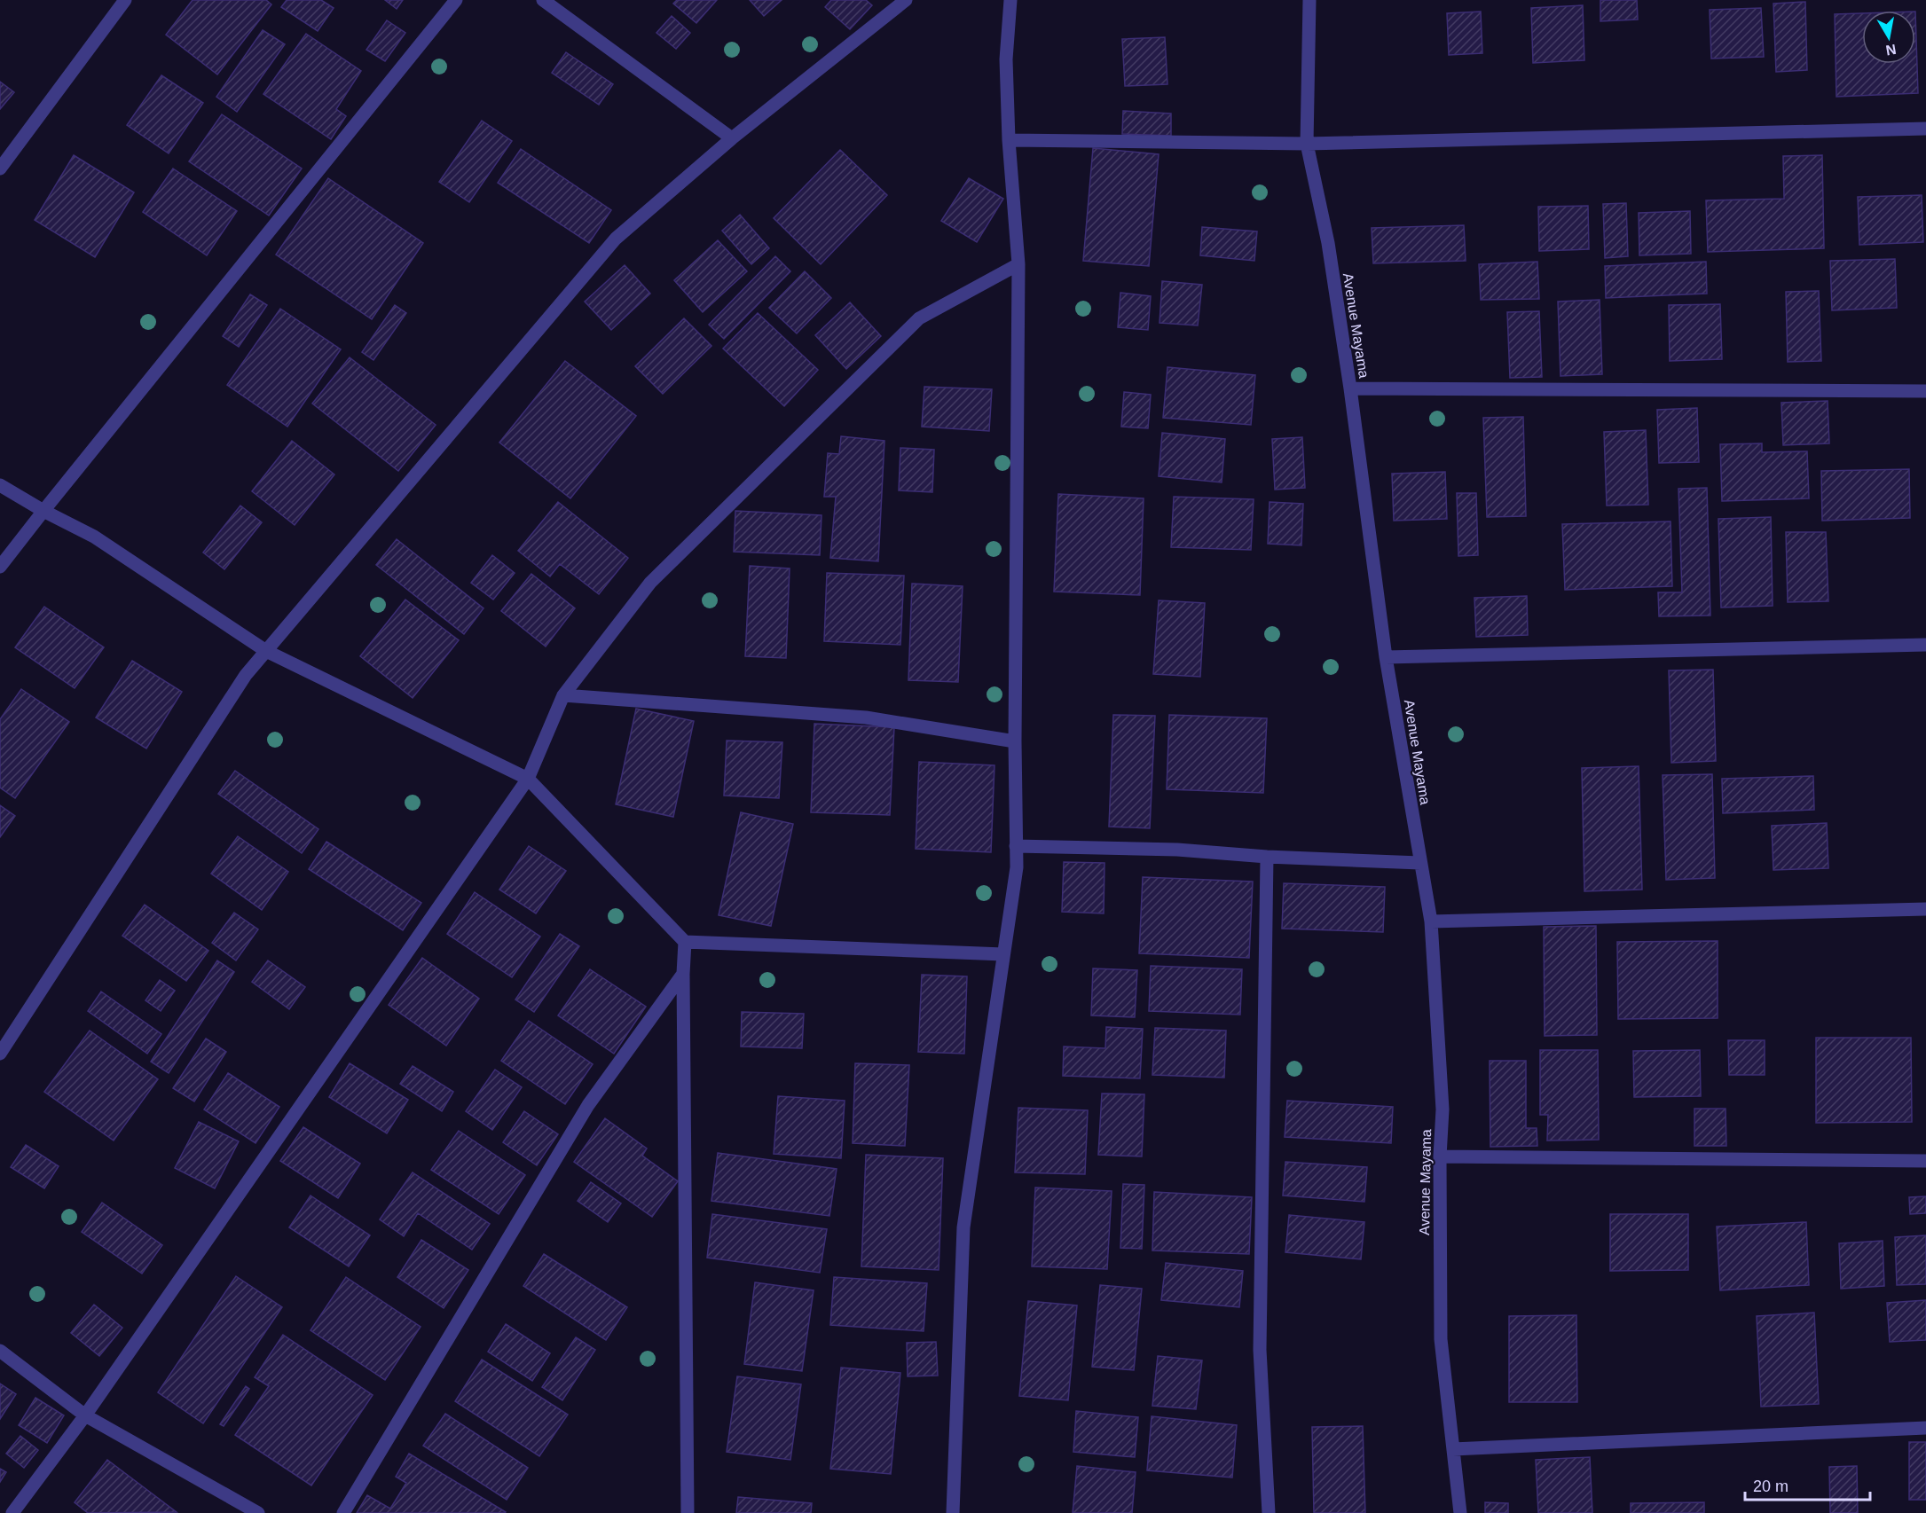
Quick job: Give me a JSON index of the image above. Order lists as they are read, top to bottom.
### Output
{
  "streets": {
    "street": ["Avenue Mayama"]
  },
  "scale_bar": "20 m",
  "north": "bottom"
}
